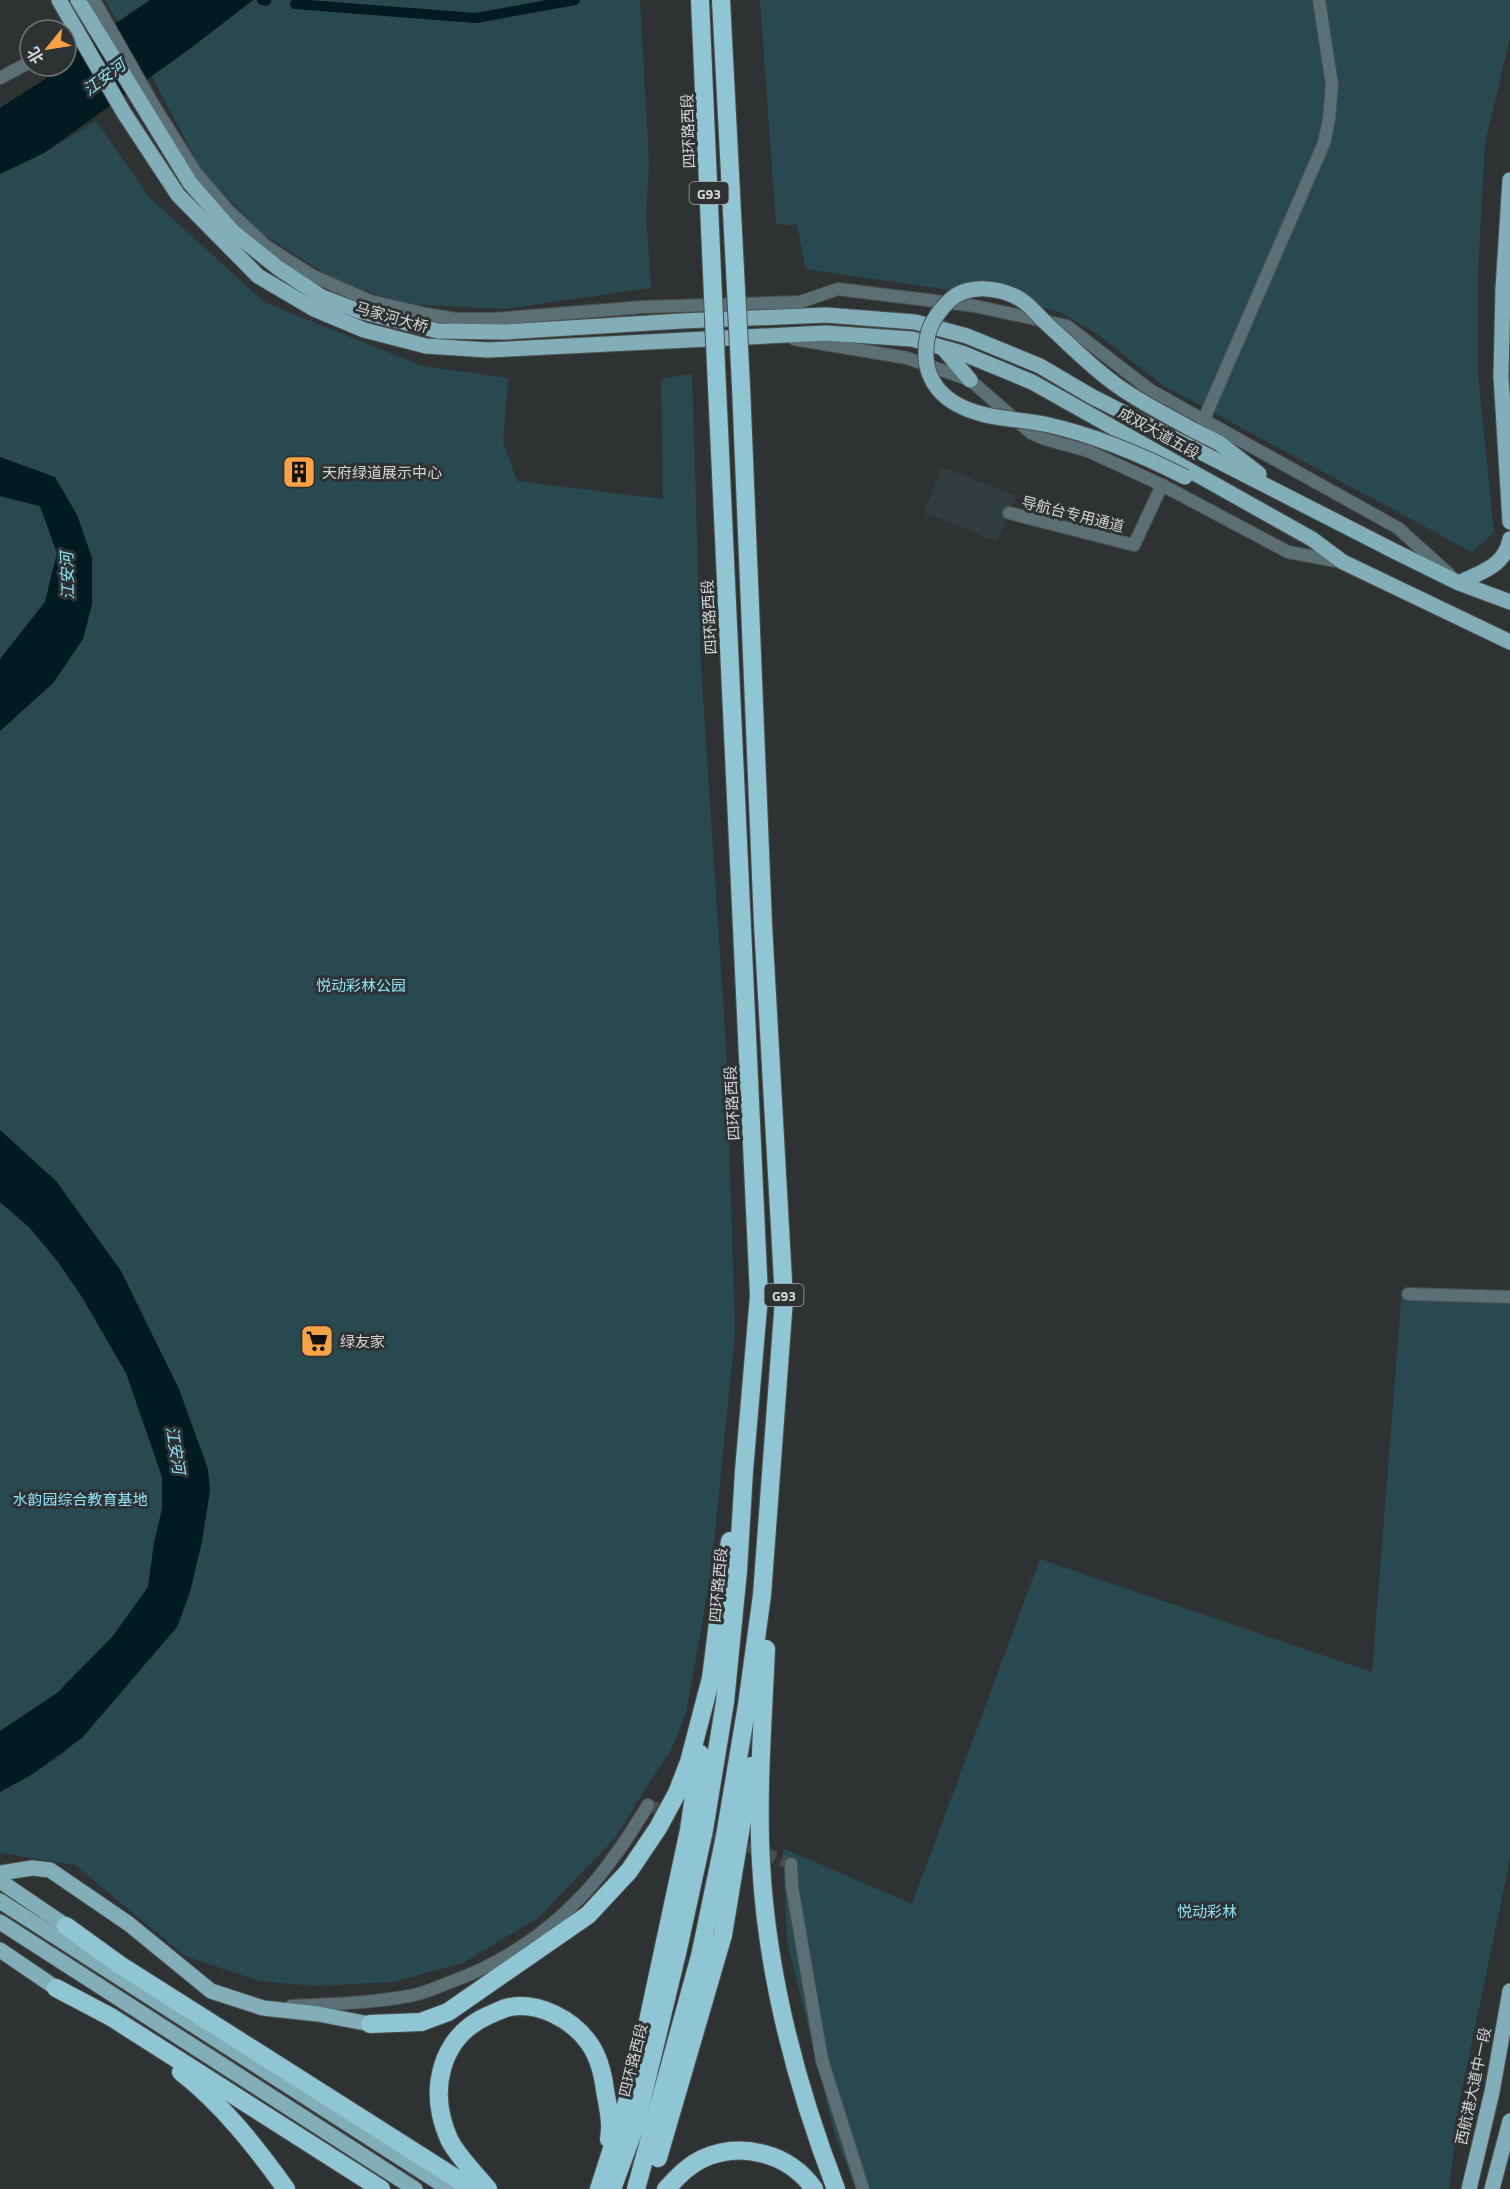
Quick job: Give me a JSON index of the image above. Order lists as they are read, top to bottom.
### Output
{
  "streets": {
    "highway": ["四环路西段", "G93"],
    "main road": ["马家河大桥", "成双大道五段", "西航港大道中一段"],
    "street": ["导航台专用通道"]
  },
  "crossings": [
    ["马家河大桥", "成双大道五段"]
  ],
  "water": ["江安河"],
  "parks": ["悦动彩林公园", "水韵园综合教育基地", "悦动彩林"],
  "places": {
    "building": ["天府绿道展示中心"],
    "supermarket": ["绿友家"]
  },
  "north": "bottom left"
}
